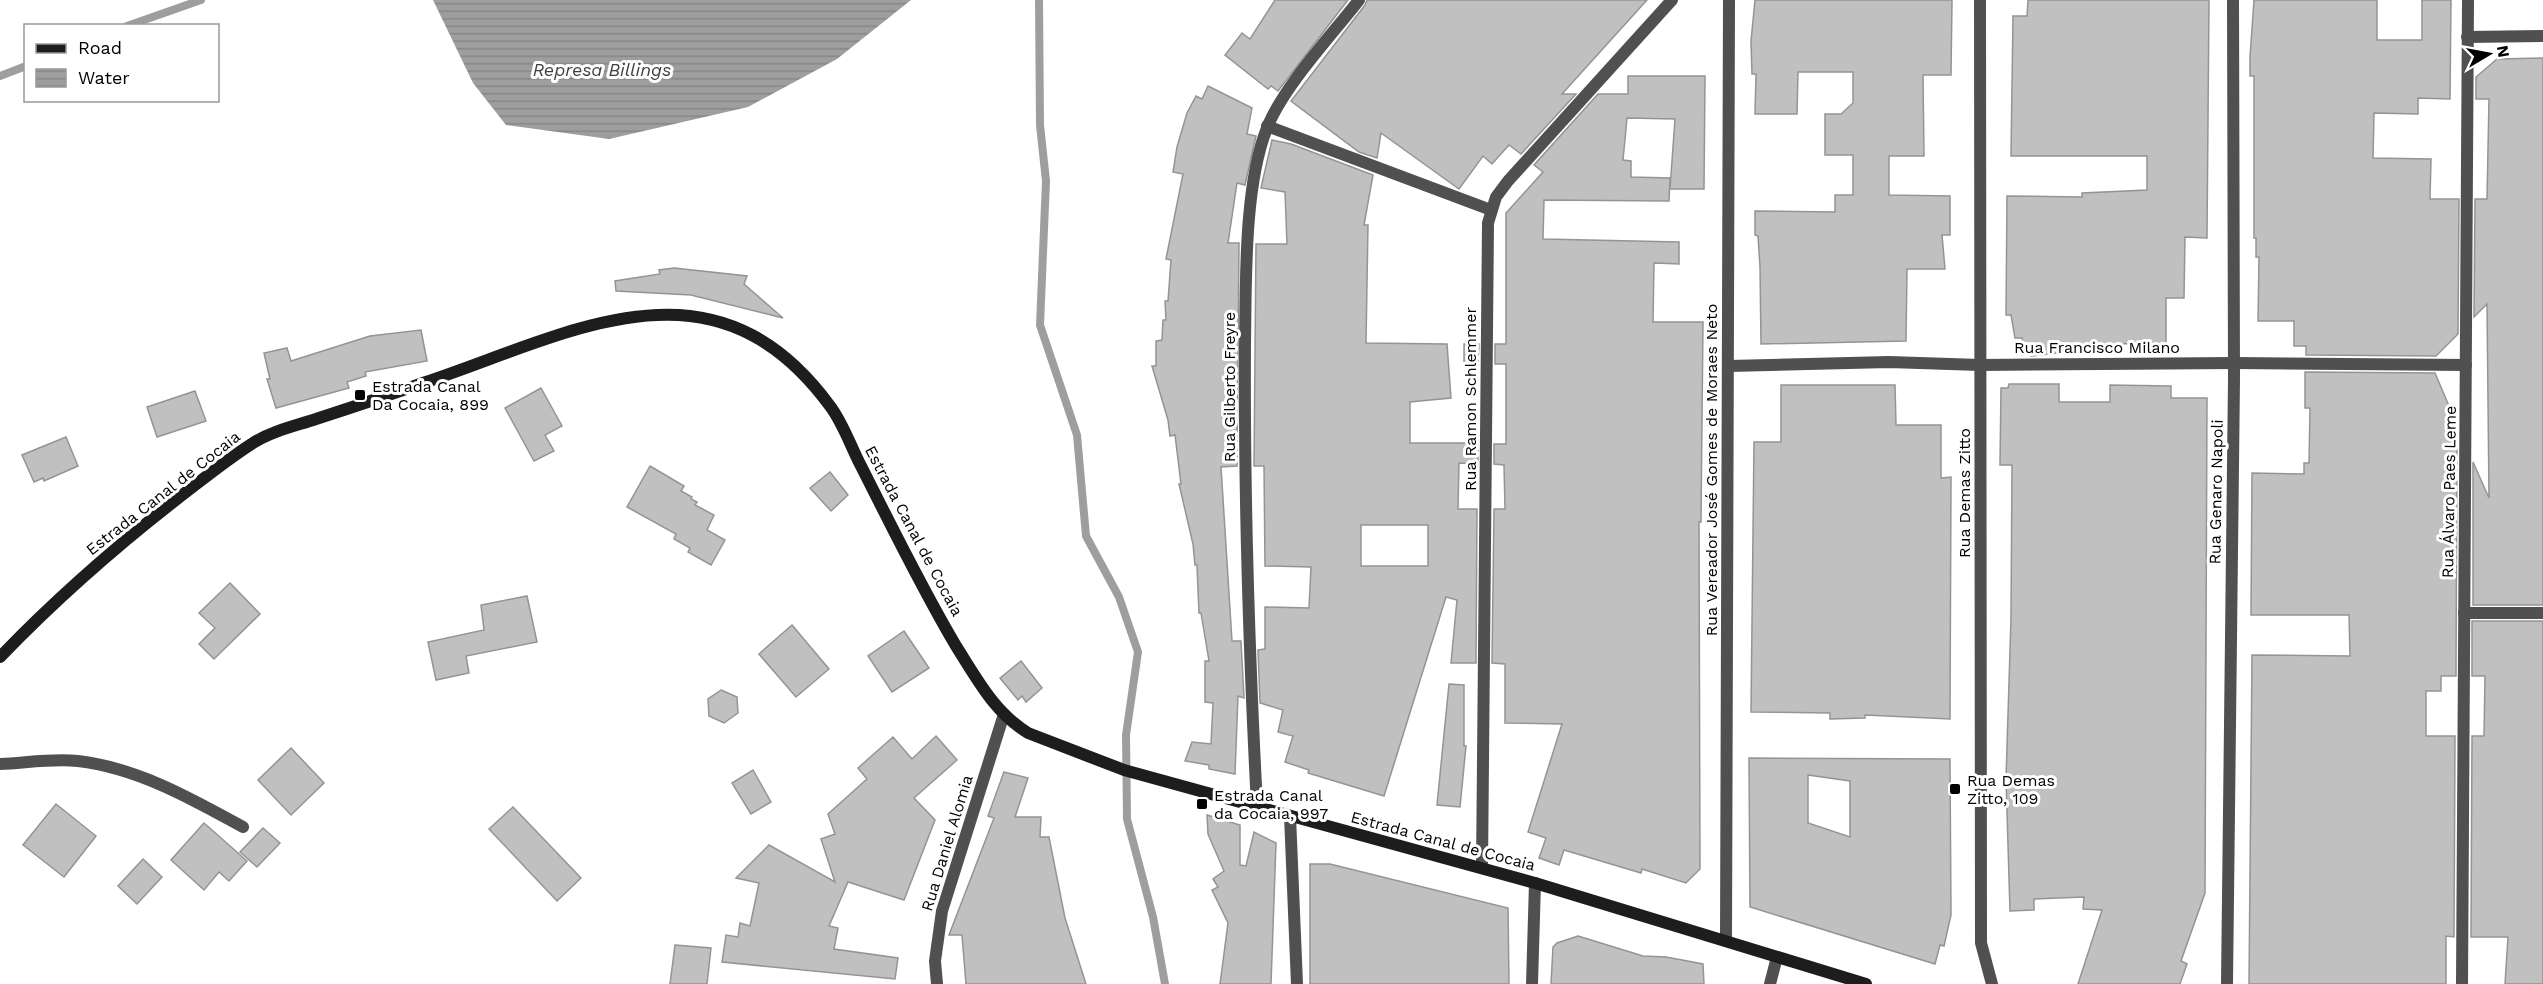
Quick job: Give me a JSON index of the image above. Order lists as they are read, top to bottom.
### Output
{
  "streets": {
    "main road": ["Estrada Canal de Cocaia"],
    "street": [
      "Rua Francisco Milano",
      "Rua Gilberto Freyre",
      "Rua Ramon Schlemmer",
      "Rua Vereador José Gomes de Moraes Neto",
      "Rua Genaro Napoli",
      "Rua Álvaro Paes Leme",
      "Rua Demas Zitto",
      "Rua Daniel Alomia"
    ]
  },
  "crossings": [
    ["Rua Francisco Milano", "Rua Vereador José Gomes de Moraes Neto"],
    ["Rua Francisco Milano", "Rua Genaro Napoli"],
    ["Rua Francisco Milano", "Rua Álvaro Paes Leme"],
    ["Rua Francisco Milano", "Rua Demas Zitto"],
    ["Rua Gilberto Freyre", "Estrada Canal de Cocaia"],
    ["Rua Ramon Schlemmer", "Estrada Canal de Cocaia"],
    ["Rua Vereador José Gomes de Moraes Neto", "Estrada Canal de Cocaia"],
    ["Estrada Canal de Cocaia", "Rua Daniel Alomia"]
  ],
  "water": ["Represa Billings"],
  "places": {
    "transit": ["Estrada Canal Da Cocaia, 899", "Rua Demas Zitto, 109", "Estrada Canal da Cocaia, 997"]
  },
  "legend": ["Road", "Water"],
  "north": "right"
}
